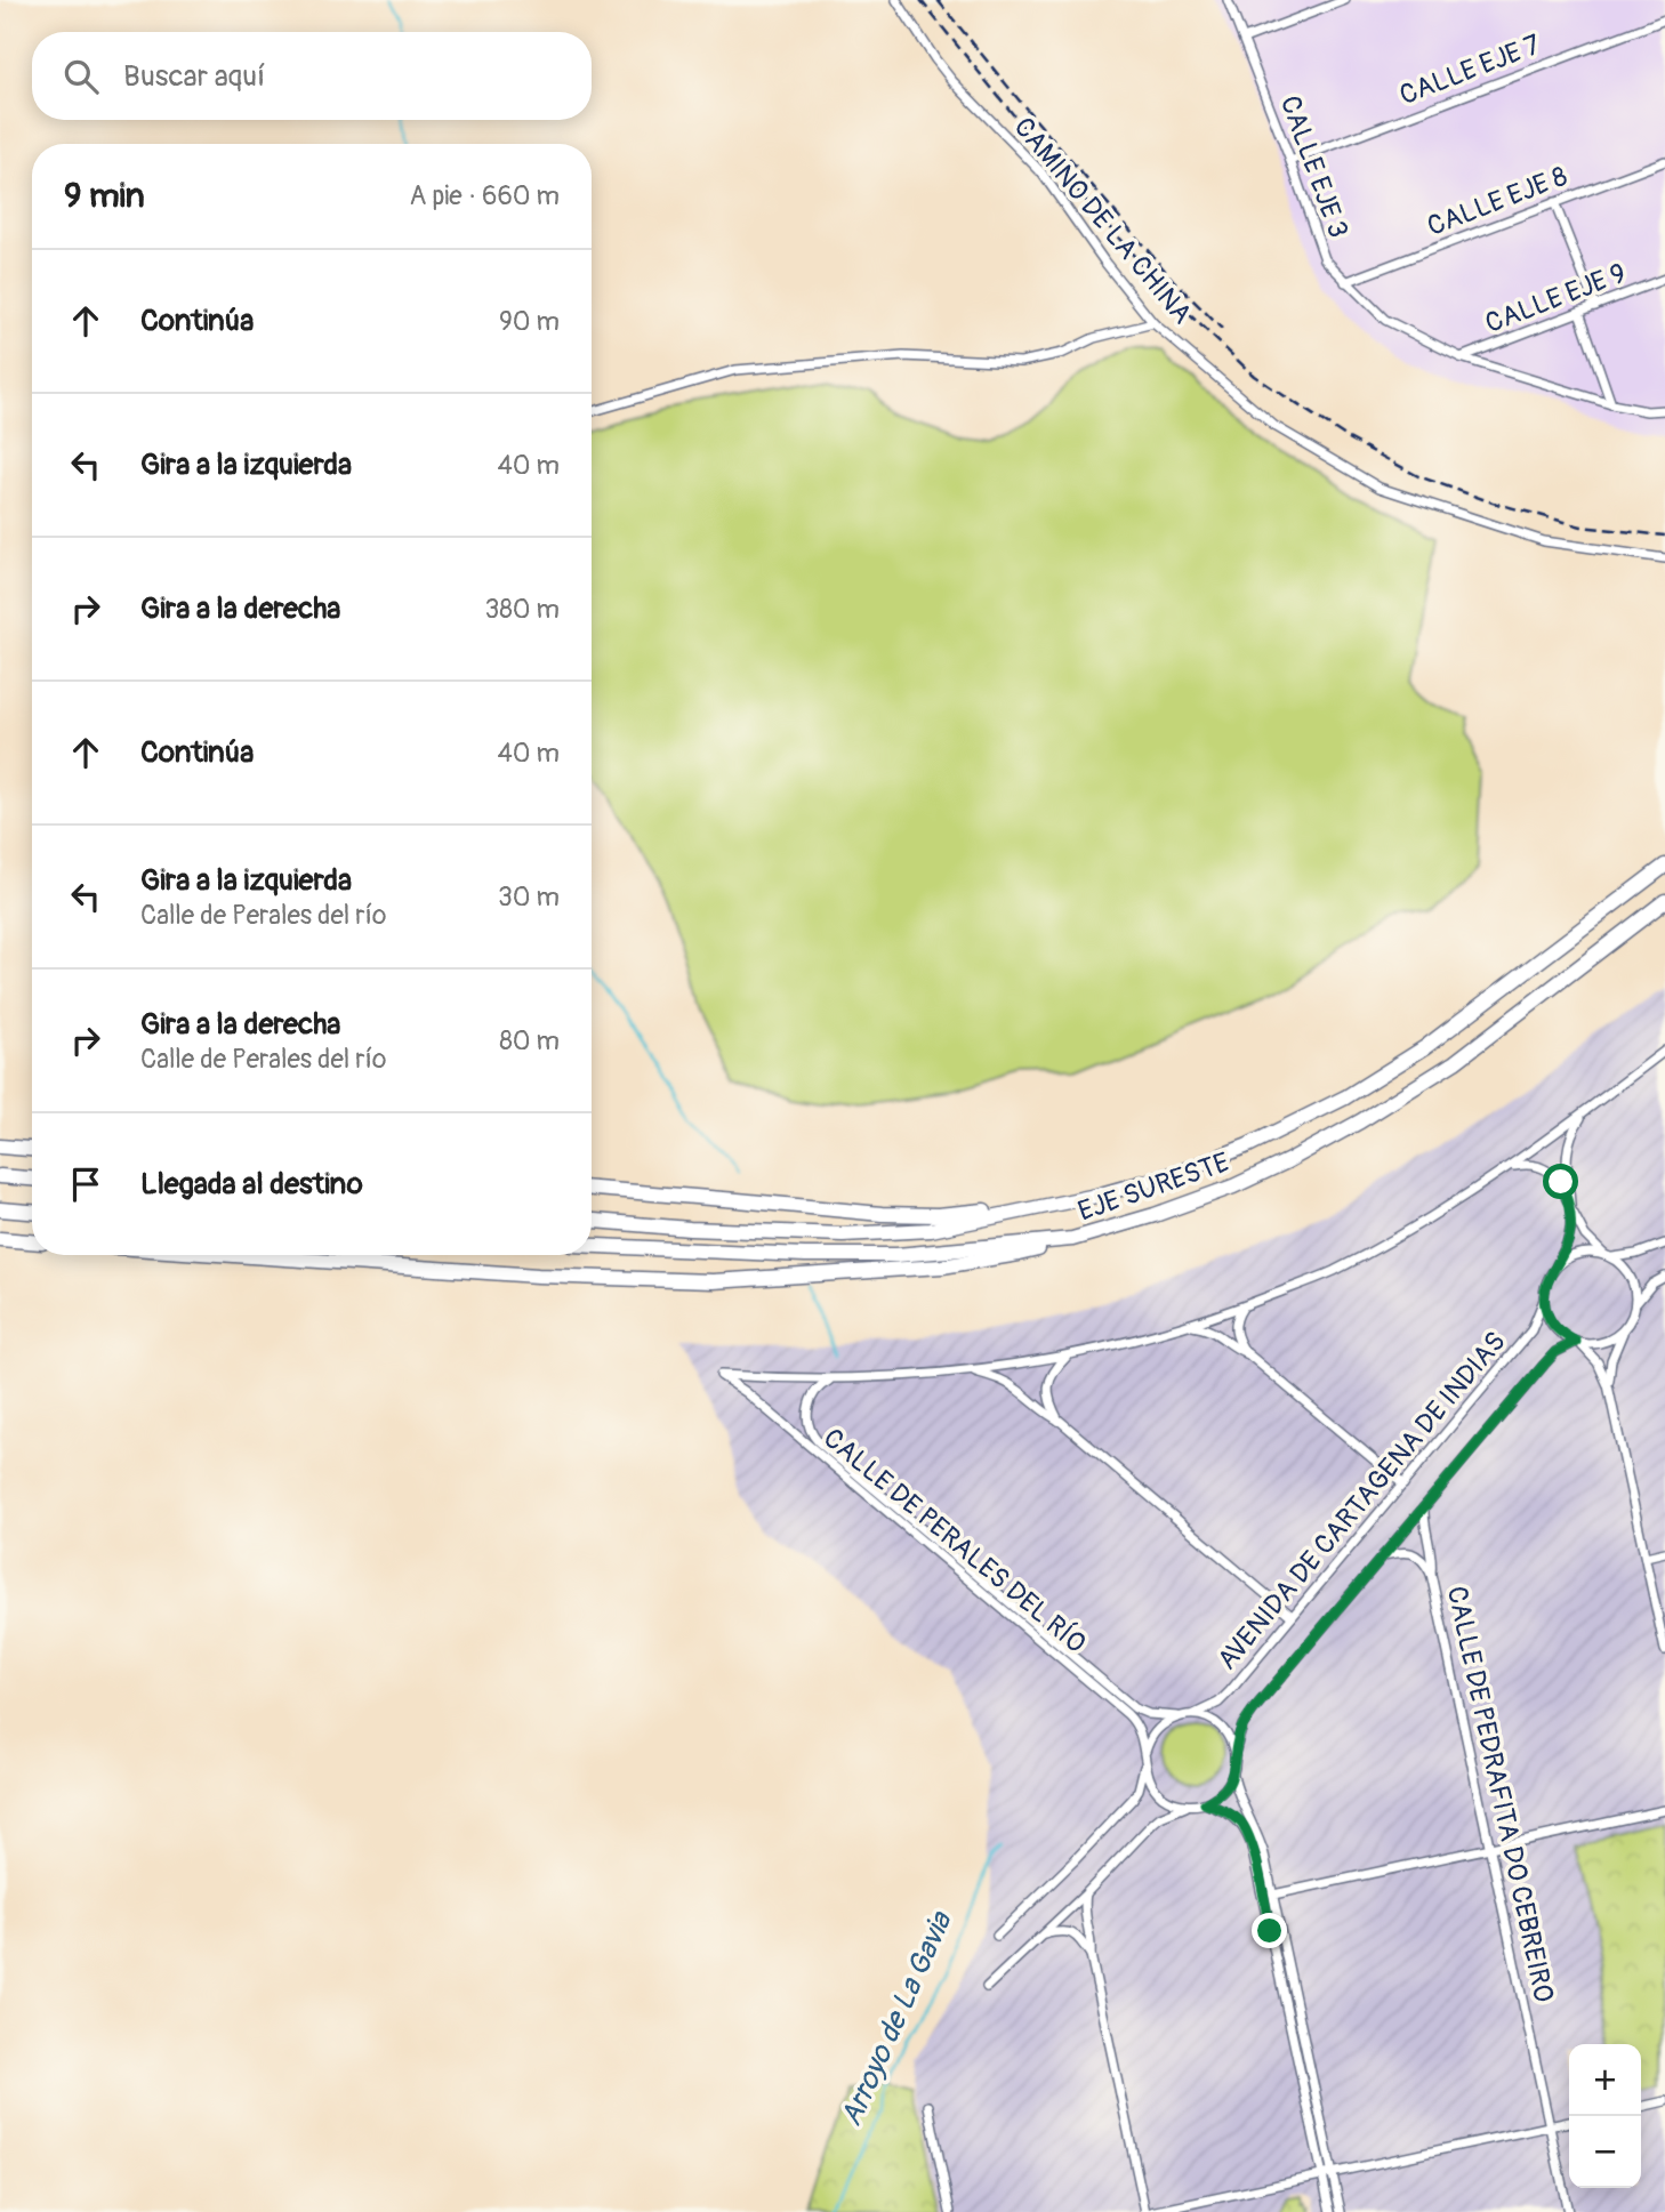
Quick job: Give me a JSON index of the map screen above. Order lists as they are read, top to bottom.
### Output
{
  "streets": {
    "highway": ["EJE SURESTE"],
    "street": [
      "CALLE EJE 7",
      "CALLE EJE 3",
      "CALLE EJE 8",
      "CAMINO DE LA CHINA",
      "CALLE EJE 9",
      "AVENIDA DE CARTAGENA DE INDIAS",
      "CALLE DE PERALES DEL RÍO",
      "CALLE DE PEDRAFITA DO CEBREIRO"
    ]
  },
  "crossings": [
    ["CALLE EJE 7", "CALLE EJE 3"],
    ["CALLE EJE 3", "CALLE EJE 8"],
    ["CALLE EJE 3", "CALLE EJE 9"],
    ["AVENIDA DE CARTAGENA DE INDIAS", "CALLE DE PERALES DEL RÍO"],
    ["AVENIDA DE CARTAGENA DE INDIAS", "CALLE DE PEDRAFITA DO CEBREIRO"]
  ],
  "water": ["Arroyo de La Gavia"],
  "page": {
    "search": "Buscar aquí",
    "heading": ["9 min", "A pie · 660 m"],
    "list": [
      ["Continúa", "90 m"],
      ["Gira a la izquierda", "40 m"],
      ["Gira a la derecha", "380 m"],
      ["Continúa", "40 m"],
      ["Gira a la izquierda", "Calle de Perales del río", "30 m"],
      ["Gira a la derecha", "Calle de Perales del río", "80 m"],
      "Llegada al destino"
    ],
    "map_buttons": ["+", "−"]
  }
}
